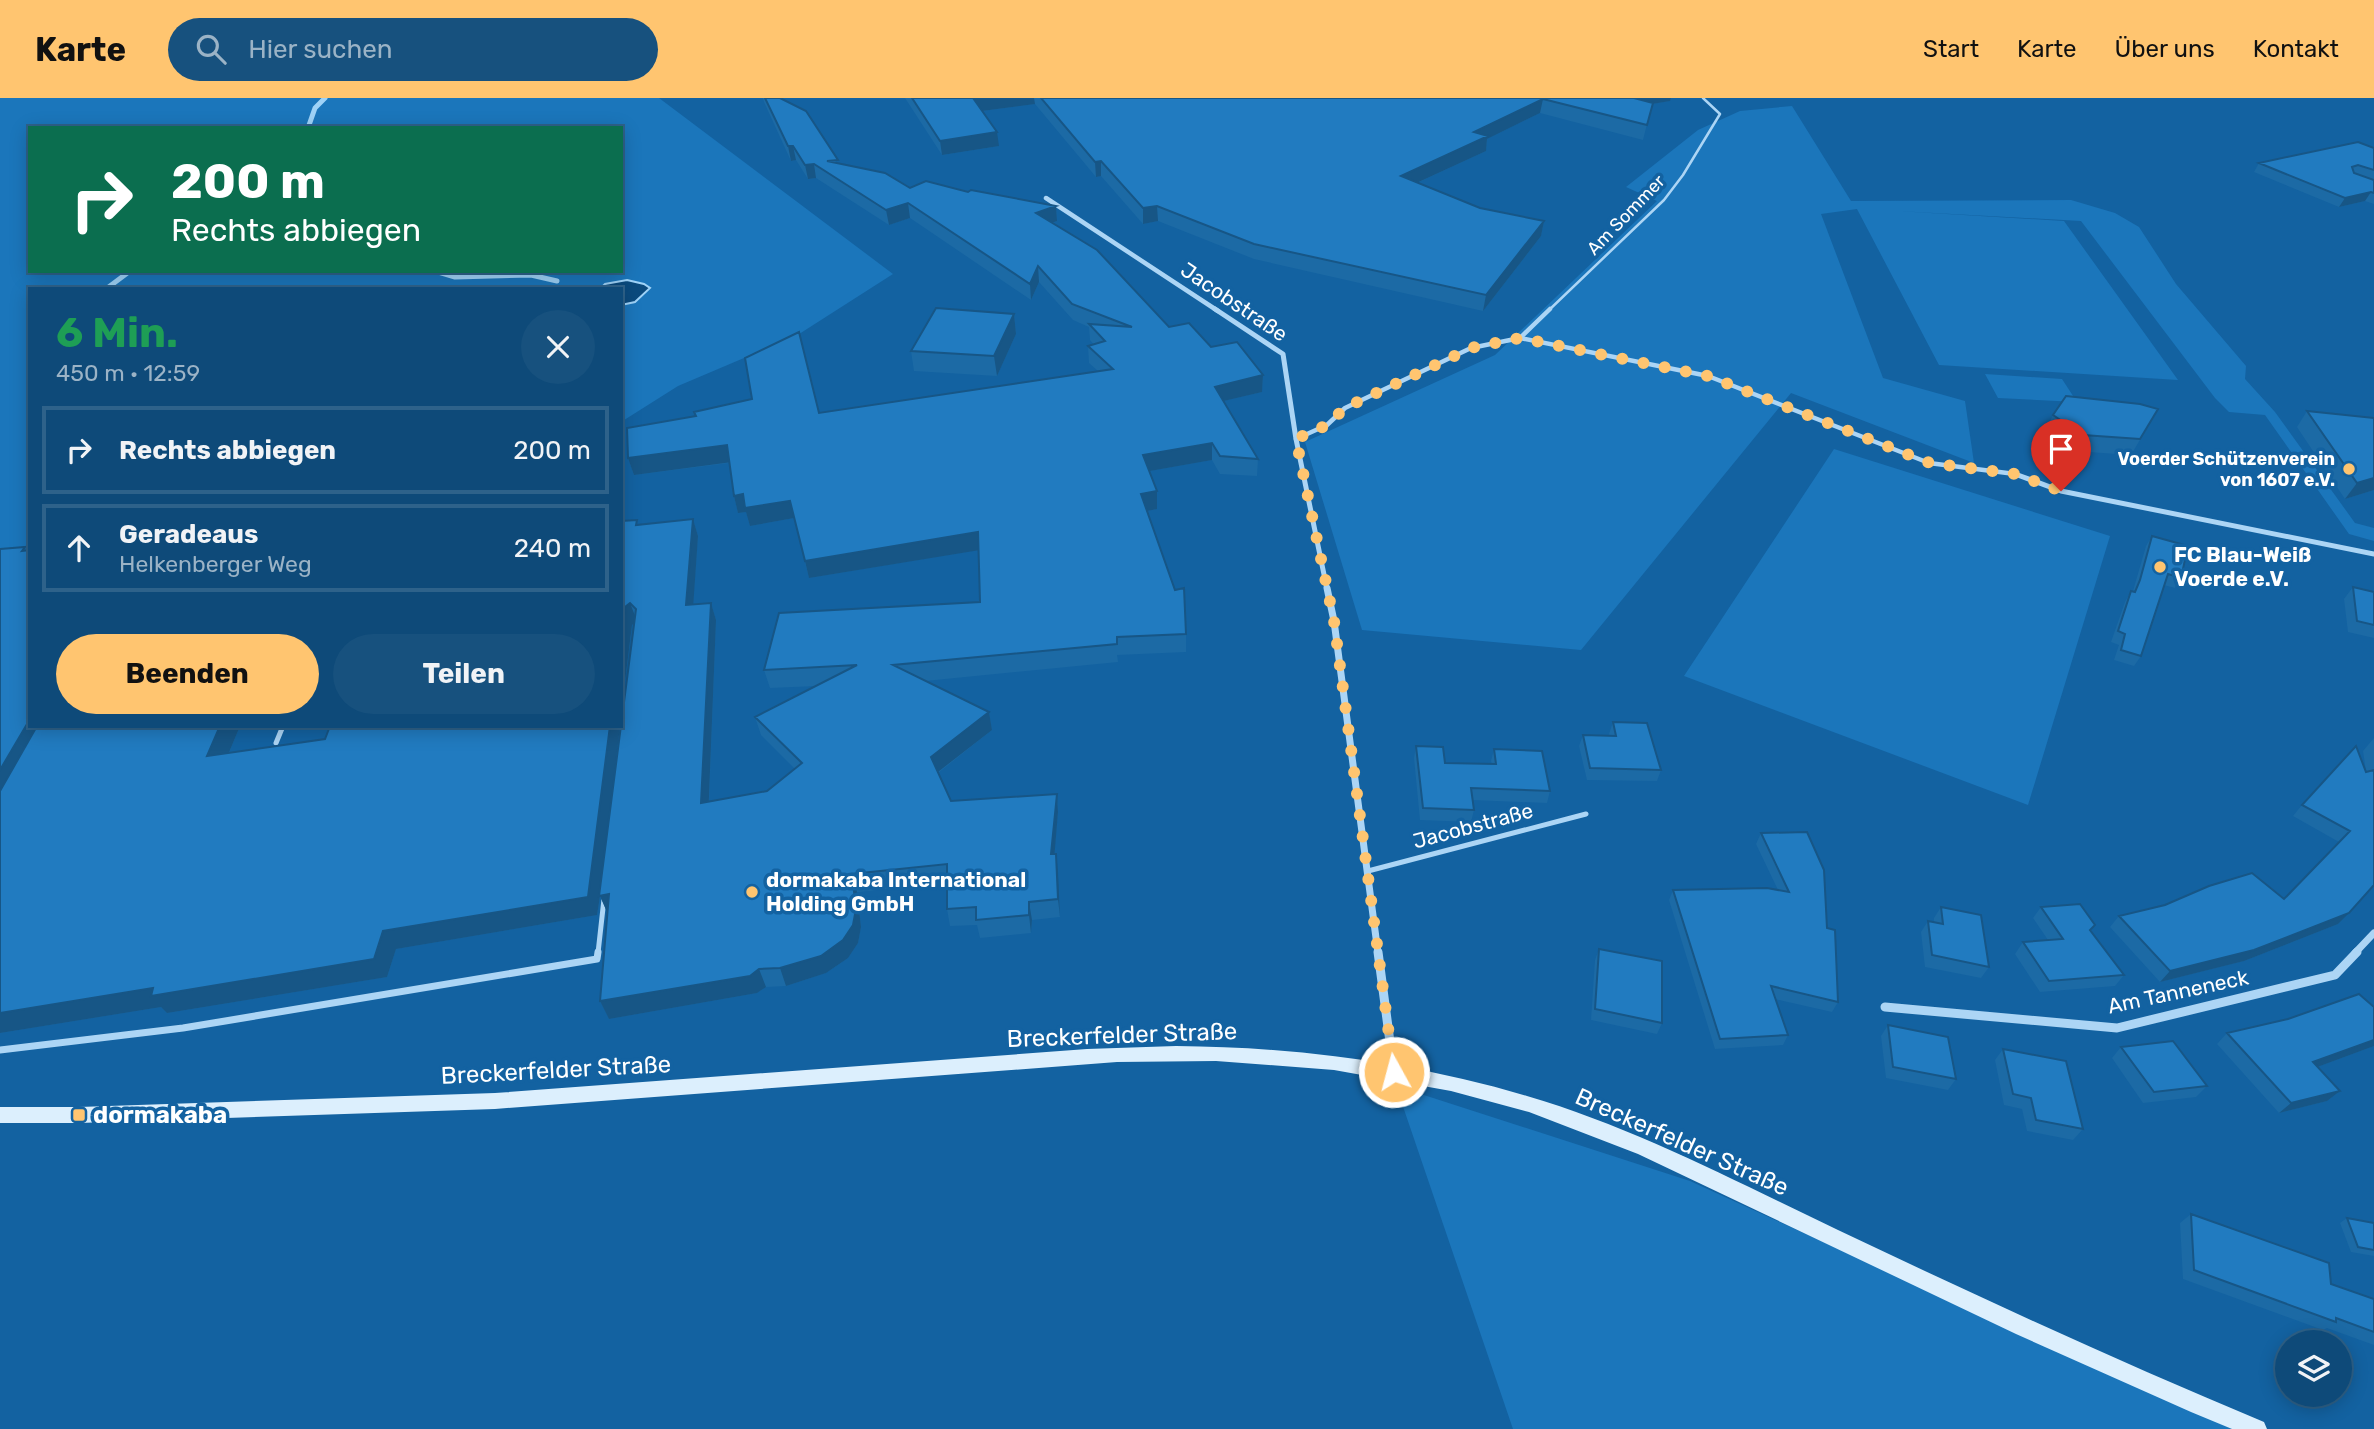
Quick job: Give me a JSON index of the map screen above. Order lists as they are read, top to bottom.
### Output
{
  "streets": {
    "main road": ["Breckerfelder Straße"],
    "street": ["Jacobstraße", "Am Tanneneck"],
    "lane": ["Am Sommer"]
  },
  "crossings": [
    ["Jacobstraße", "Breckerfelder Straße"]
  ],
  "places": {
    "other": ["Voerder Schützenverein von 1607 e.V.", "FC Blau-Weiß Voerde e.V.", "dormakaba International Holding GmbH"],
    "transit": ["dormakaba"]
  },
  "page": {
    "header": "Karte",
    "search": "Hier suchen",
    "nav": [
      "Start",
      "Karte",
      "Über uns",
      "Kontakt"
    ],
    "turn": ["200 m", "Rechts abbiegen"],
    "heading": ["6 Min.", "450 m · 12:59"],
    "list": [
      {
        "name": "Rechts abbiegen",
        "value": "200 m"
      },
      {
        "name": "Geradeaus",
        "note": "Helkenberger Weg",
        "value": "240 m"
      }
    ],
    "buttons": ["Beenden", "Teilen"]
  }
}
